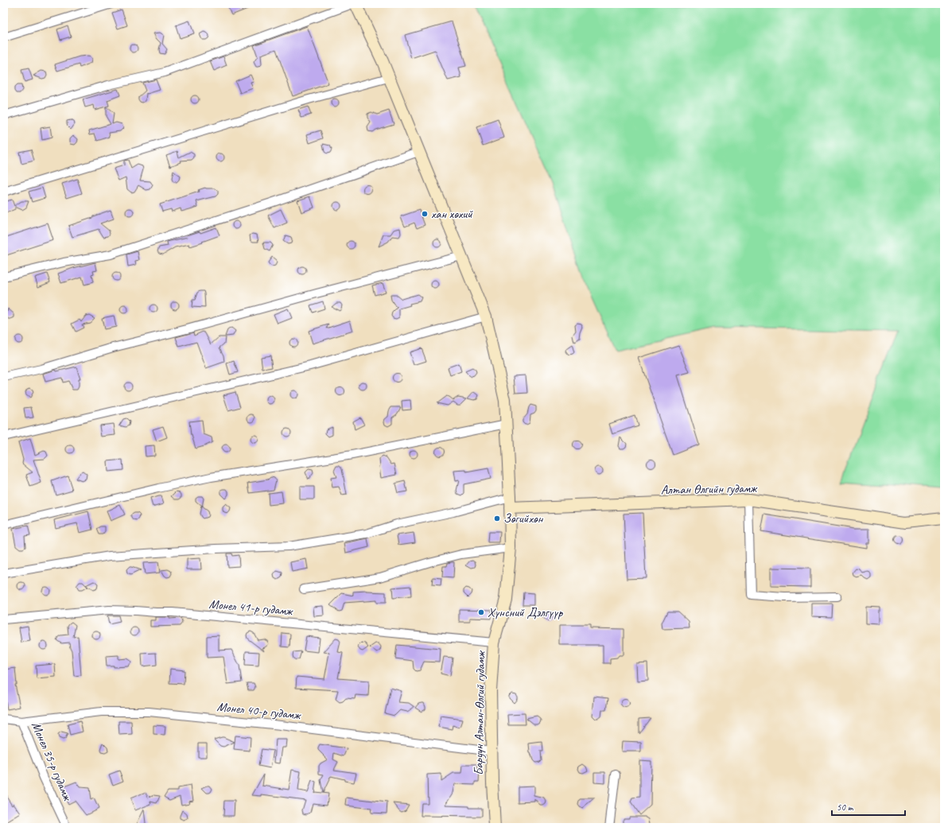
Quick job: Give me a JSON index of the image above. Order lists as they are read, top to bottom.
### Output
{
  "streets": {
    "main road": ["Алтан Өлгийн гудамж", "Баруун Алтан-Өлгий гудамж"],
    "street": ["Монел 41-р гудамж", "Монел 40-р гудамж", "Монел 35-р гудамж"]
  },
  "crossings": [
    ["Алтан Өлгийн гудамж", "Баруун Алтан-Өлгий гудамж"],
    ["Монел 41-р гудамж", "Баруун Алтан-Өлгий гудамж"],
    ["Монел 40-р гудамж", "Баруун Алтан-Өлгий гудамж"],
    ["Монел 40-р гудамж", "Монел 35-р гудамж"]
  ],
  "places": ["хан хөхий", "Зөгийхөн", "Хүнсний Дэлгүүр"],
  "scale_bar": "50 m"
}
